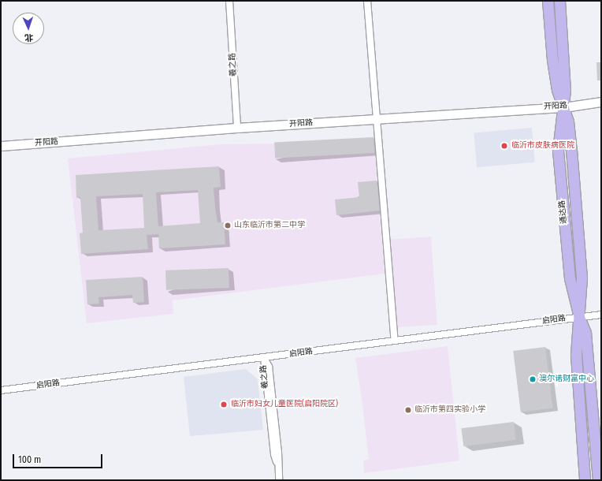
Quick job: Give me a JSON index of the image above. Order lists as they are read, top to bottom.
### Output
{
  "streets": {
    "main road": ["通达路"],
    "street": ["羲之路", "开阳路", "启阳路"]
  },
  "crossings": [
    ["羲之路", "开阳路"],
    ["羲之路", "启阳路"],
    ["开阳路", "通达路"],
    ["通达路", "启阳路"]
  ],
  "places": [
    "临沂市皮肤病医院",
    "山东临沂市第二中学",
    "澳尔诺财富中心",
    "临沂市妇女儿童医院(启阳院区)",
    "临沂市第四实验小学"
  ],
  "scale_bar": "100 m",
  "north": "bottom"
}
